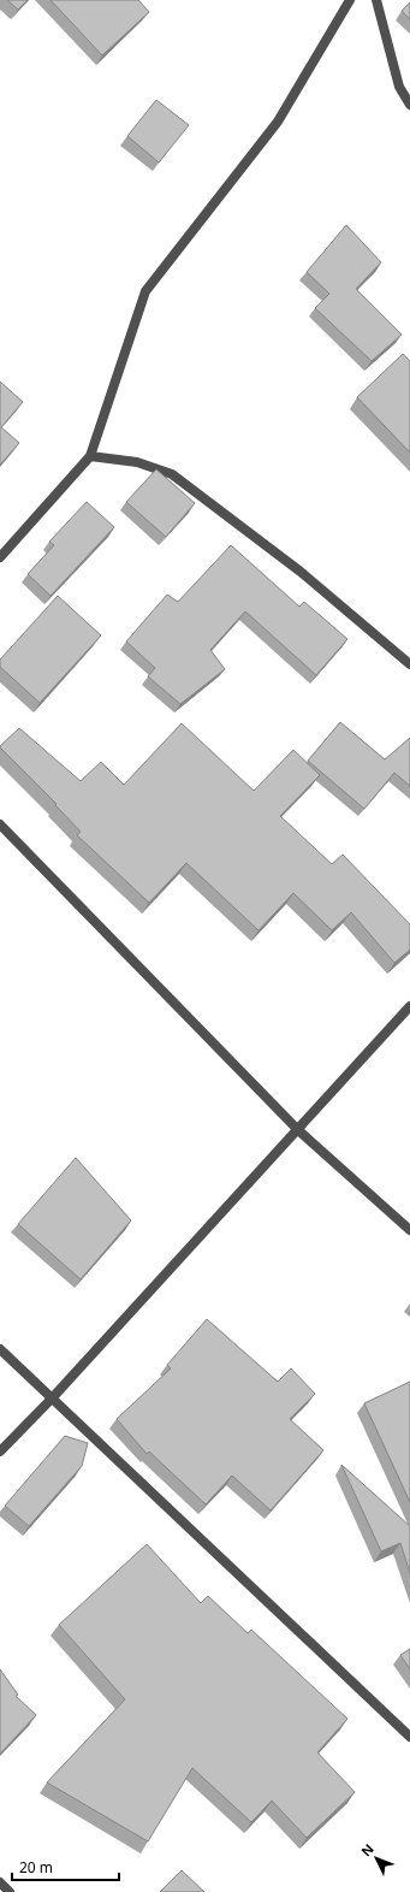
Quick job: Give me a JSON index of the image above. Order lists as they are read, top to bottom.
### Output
{
  "scale_bar": "20 m",
  "north": "top left"
}
